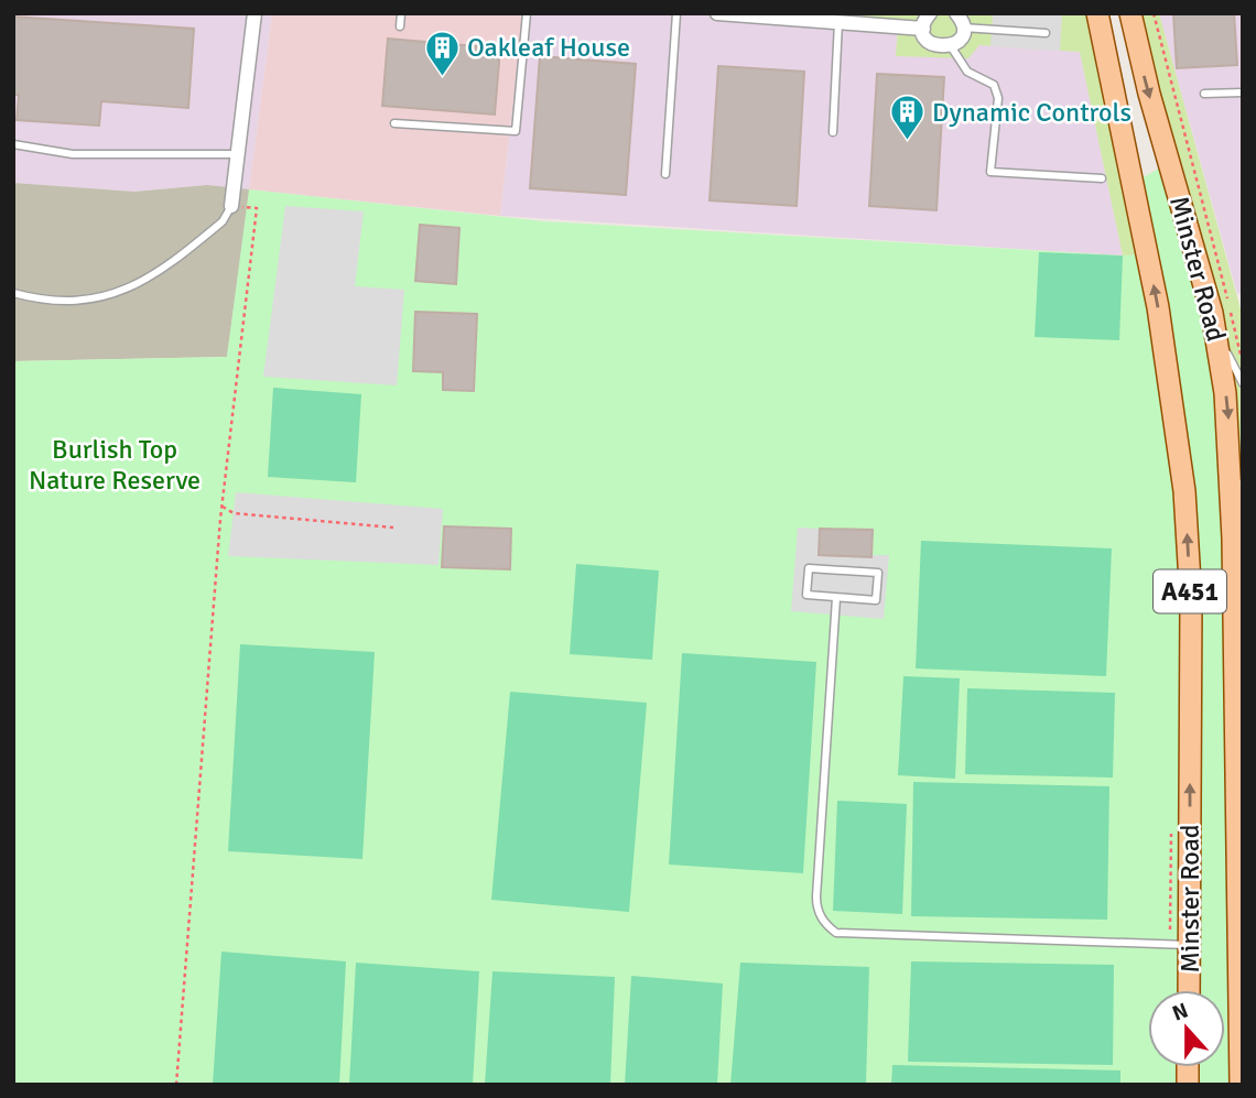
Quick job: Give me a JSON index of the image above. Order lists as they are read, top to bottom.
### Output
{
  "streets": {
    "main road": ["Minster Road", "A451"]
  },
  "parks": ["Burlish Top Nature Reserve"],
  "places": {
    "building": ["Oakleaf House", "Dynamic Controls"]
  },
  "north": "top"
}
